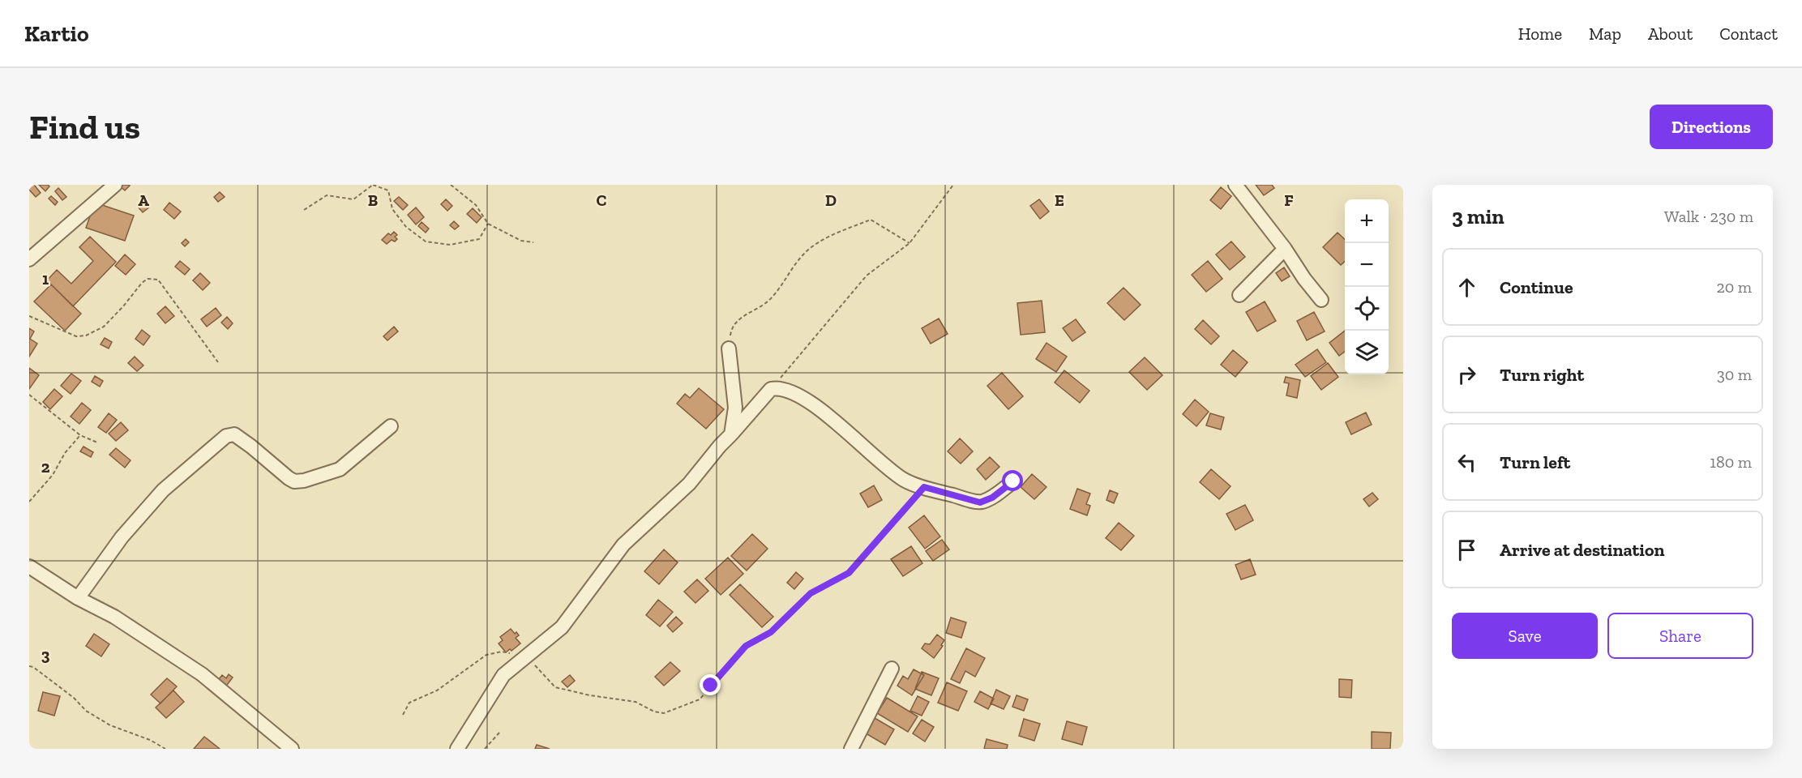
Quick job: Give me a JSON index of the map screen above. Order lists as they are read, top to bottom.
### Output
{
  "page": {
    "header": "Kartio",
    "nav": [
      "Home",
      "Map",
      "About",
      "Contact"
    ],
    "buttons": [
      "Directions",
      ["Save", "Share"]
    ],
    "title": "Find us",
    "heading": ["3 min", "Walk · 230 m"],
    "map_buttons": ["+", "−"],
    "list": [
      ["Continue", "20 m"],
      ["Turn right", "30 m"],
      ["Turn left", "180 m"],
      "Arrive at destination"
    ]
  },
  "grid": {
    "columns": [
      "A",
      "B",
      "C",
      "D",
      "E",
      "F"
    ],
    "rows": ["1", "2", "3"]
  }
}
